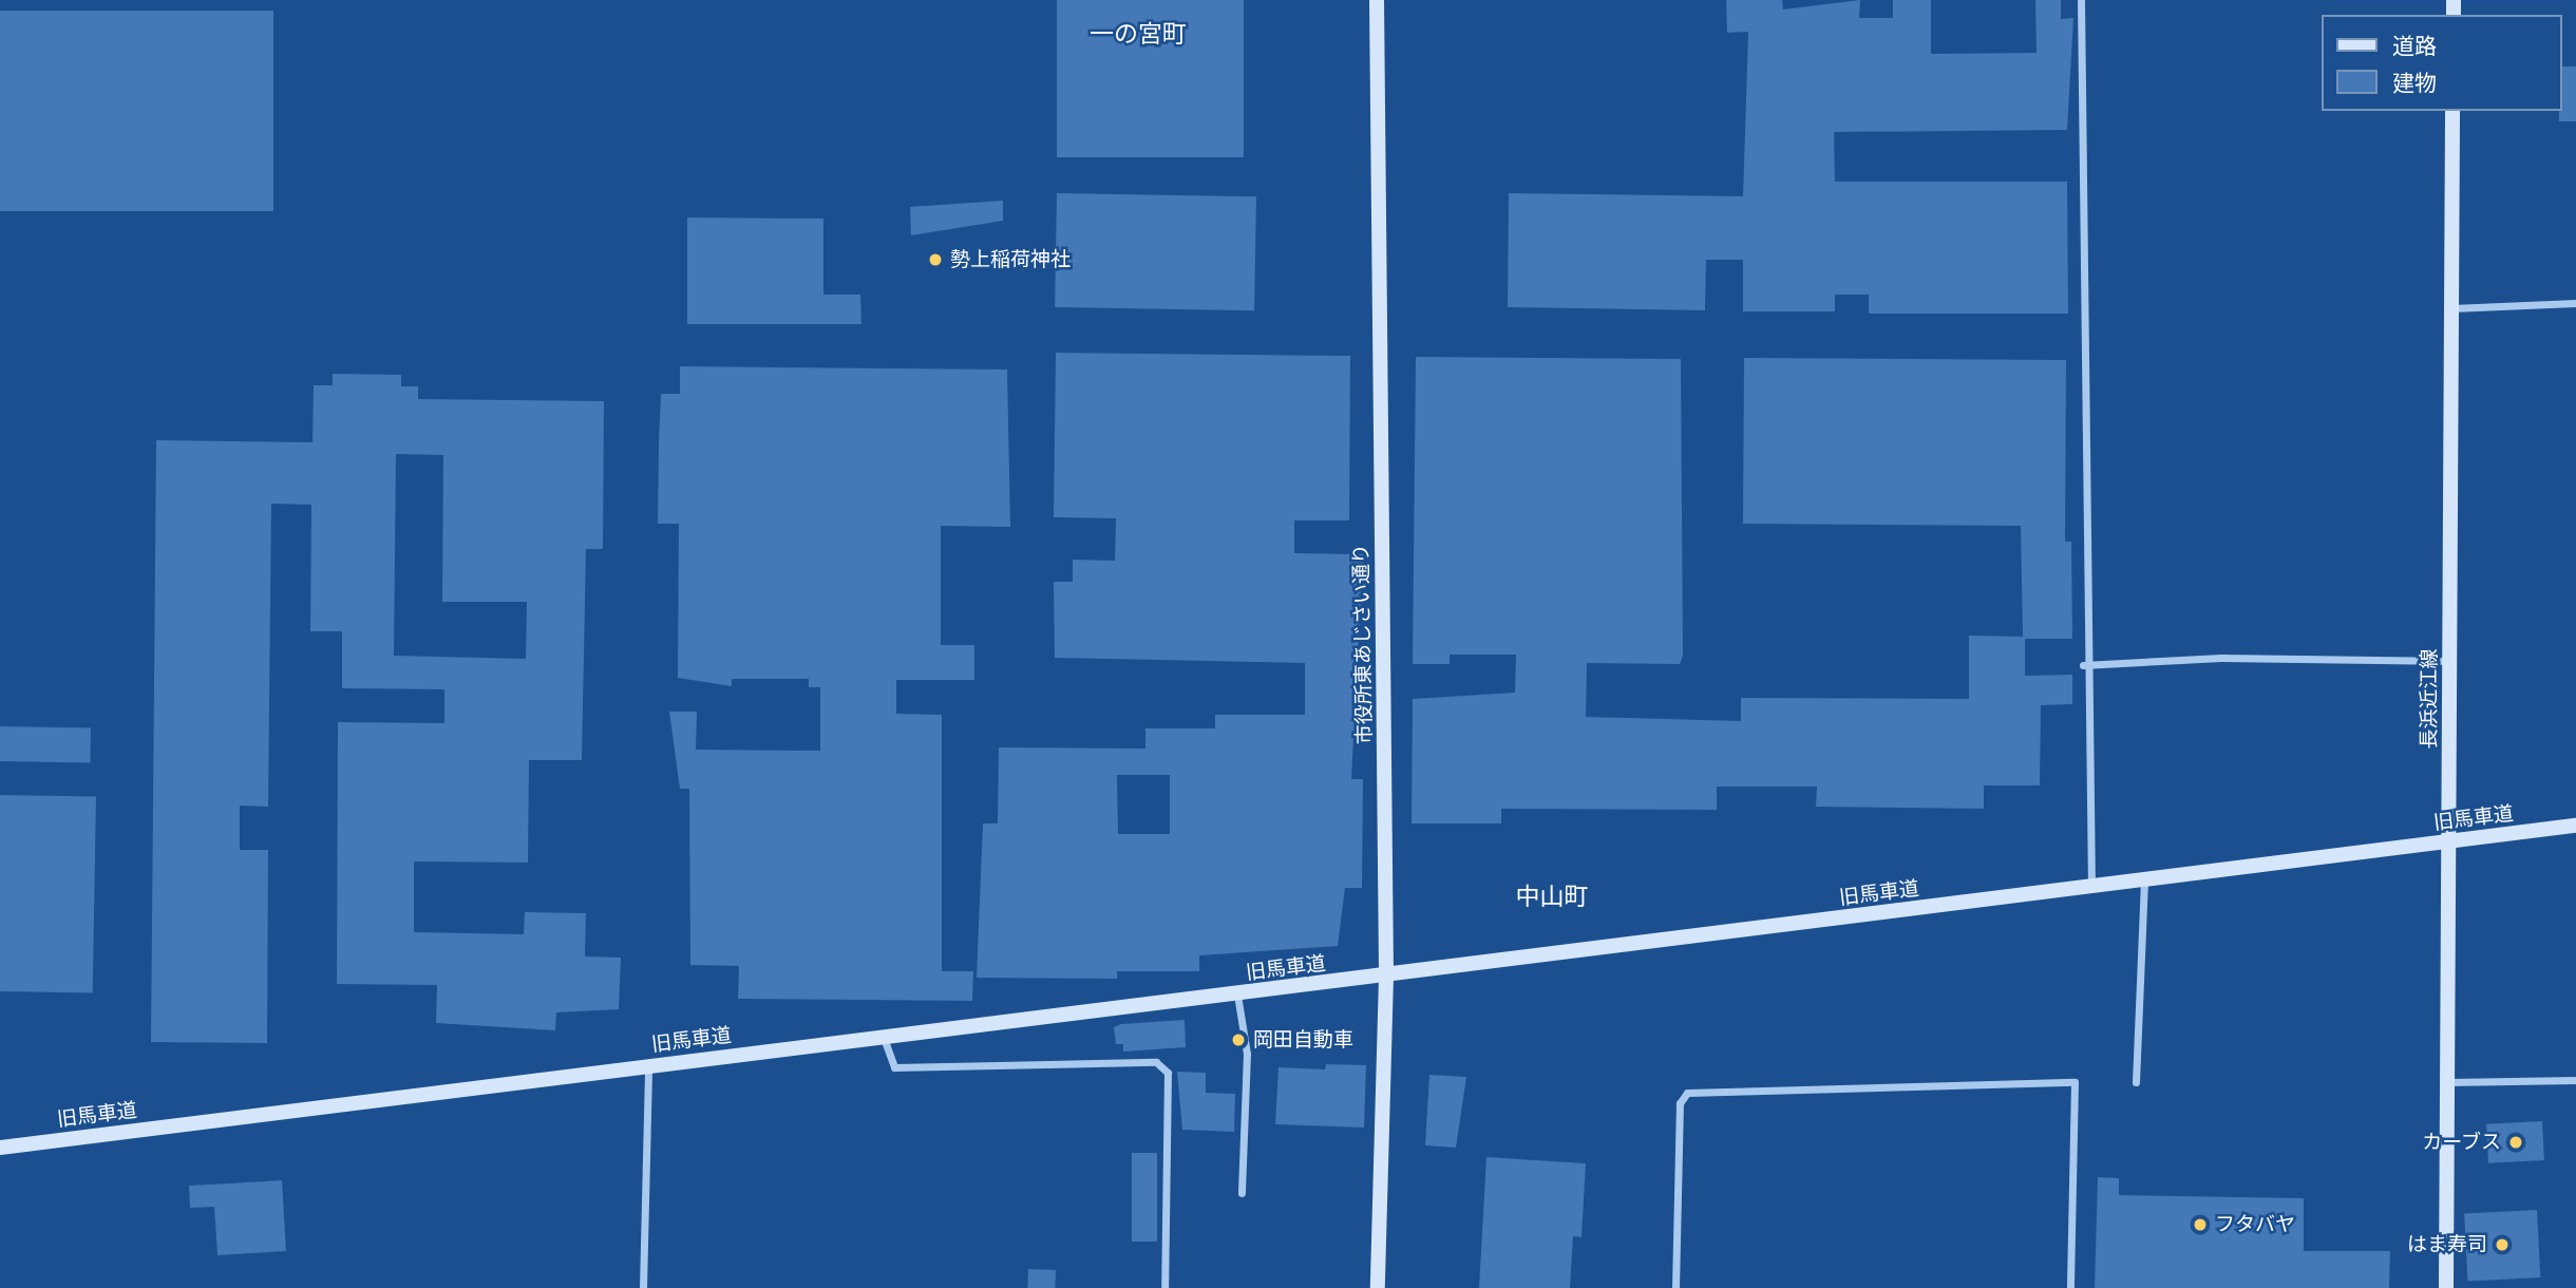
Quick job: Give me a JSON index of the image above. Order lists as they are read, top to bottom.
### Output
{
  "streets": {
    "street": ["市役所東あじさい通り", "長浜近江線", "旧馬車道"]
  },
  "crossings": [
    ["市役所東あじさい通り", "旧馬車道"],
    ["長浜近江線", "旧馬車道"]
  ],
  "districts": ["一の宮町", "中山町"],
  "places": [
    "勢上稲荷神社",
    "岡田自動車",
    "カーブス",
    "フタバヤ",
    "はま寿司"
  ],
  "legend": ["道路", "建物"]
}
